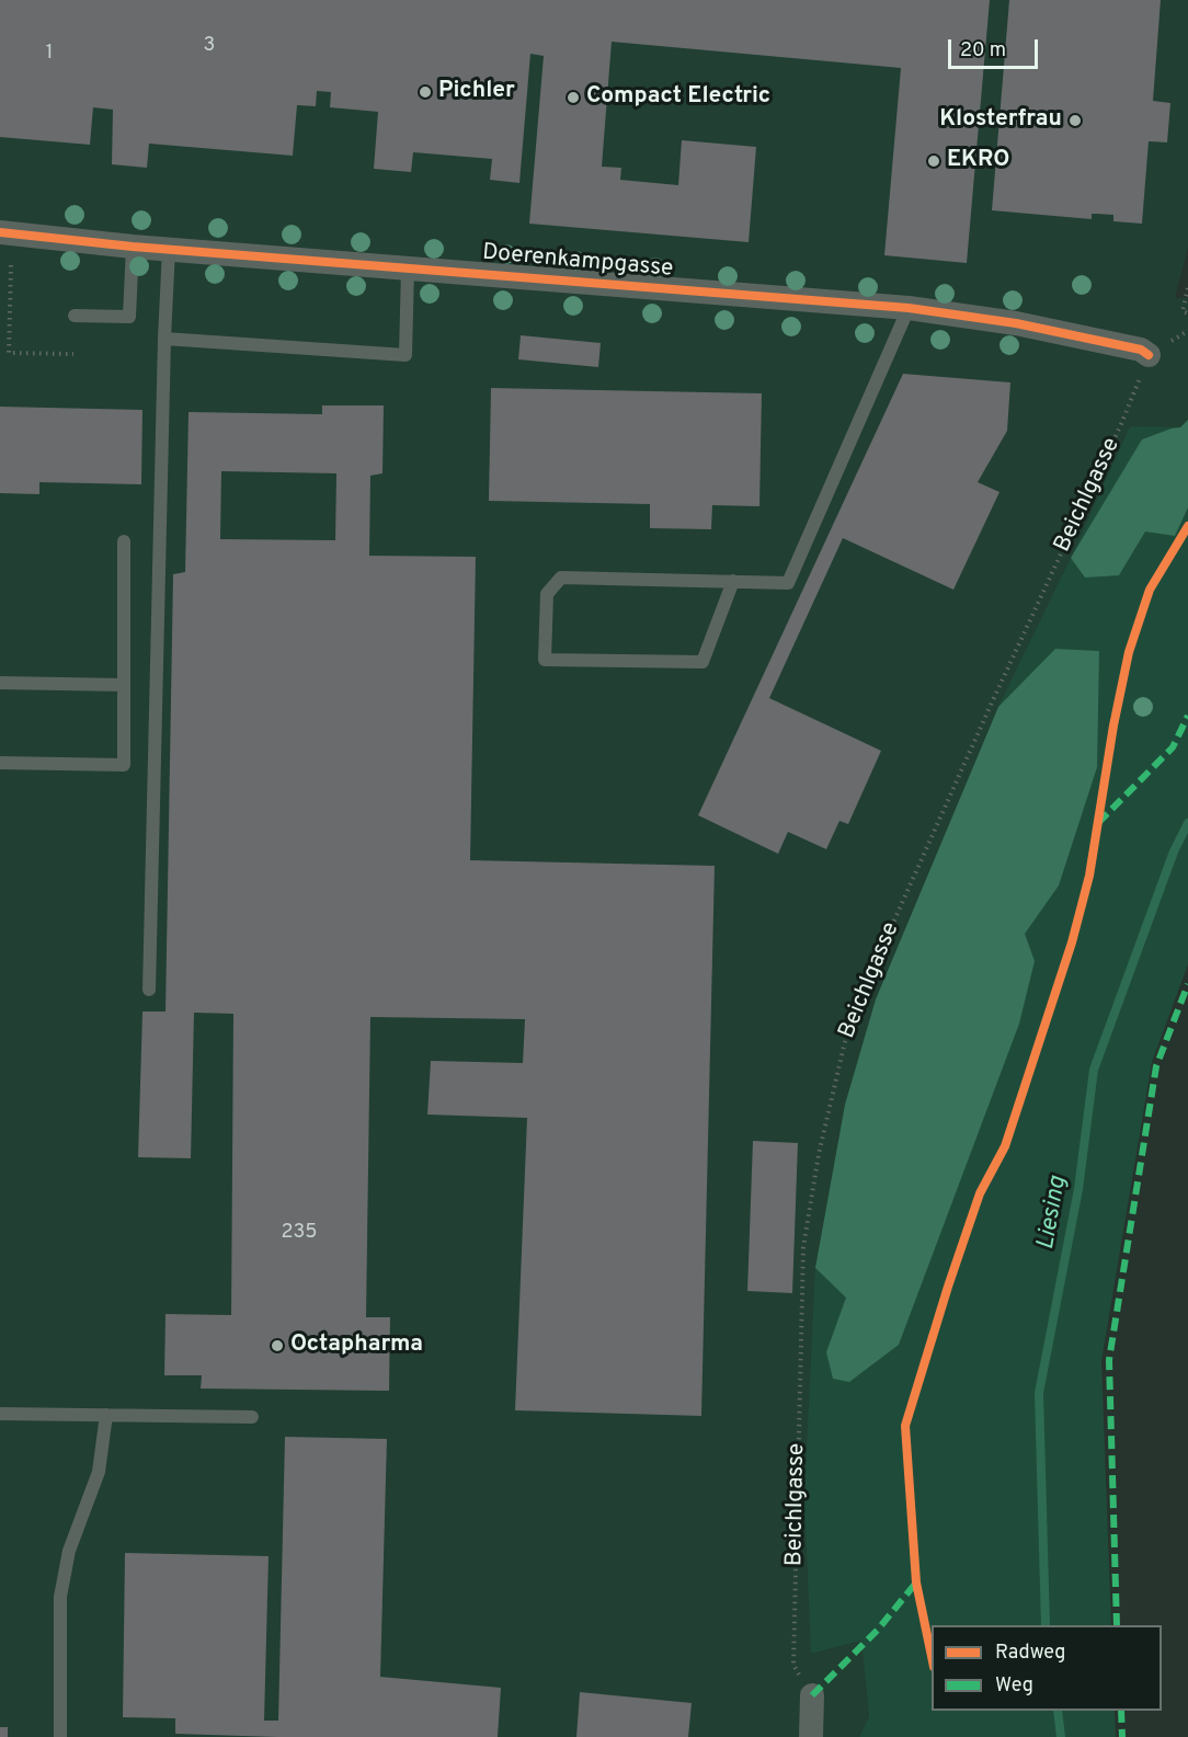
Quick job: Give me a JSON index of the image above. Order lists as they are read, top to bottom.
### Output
{
  "streets": {
    "street": ["Doerenkampgasse"],
    "path": ["Beichlgasse"]
  },
  "crossings": [
    ["Doerenkampgasse", "Beichlgasse"]
  ],
  "water": ["Liesing"],
  "places": [
    "Pichler",
    "Compact Electric",
    "Klosterfrau",
    "EKRO",
    "Octapharma"
  ],
  "house_numbers": ["3", "1", "235"],
  "legend": ["Radweg", "Weg"],
  "scale_bar": "20 m"
}
